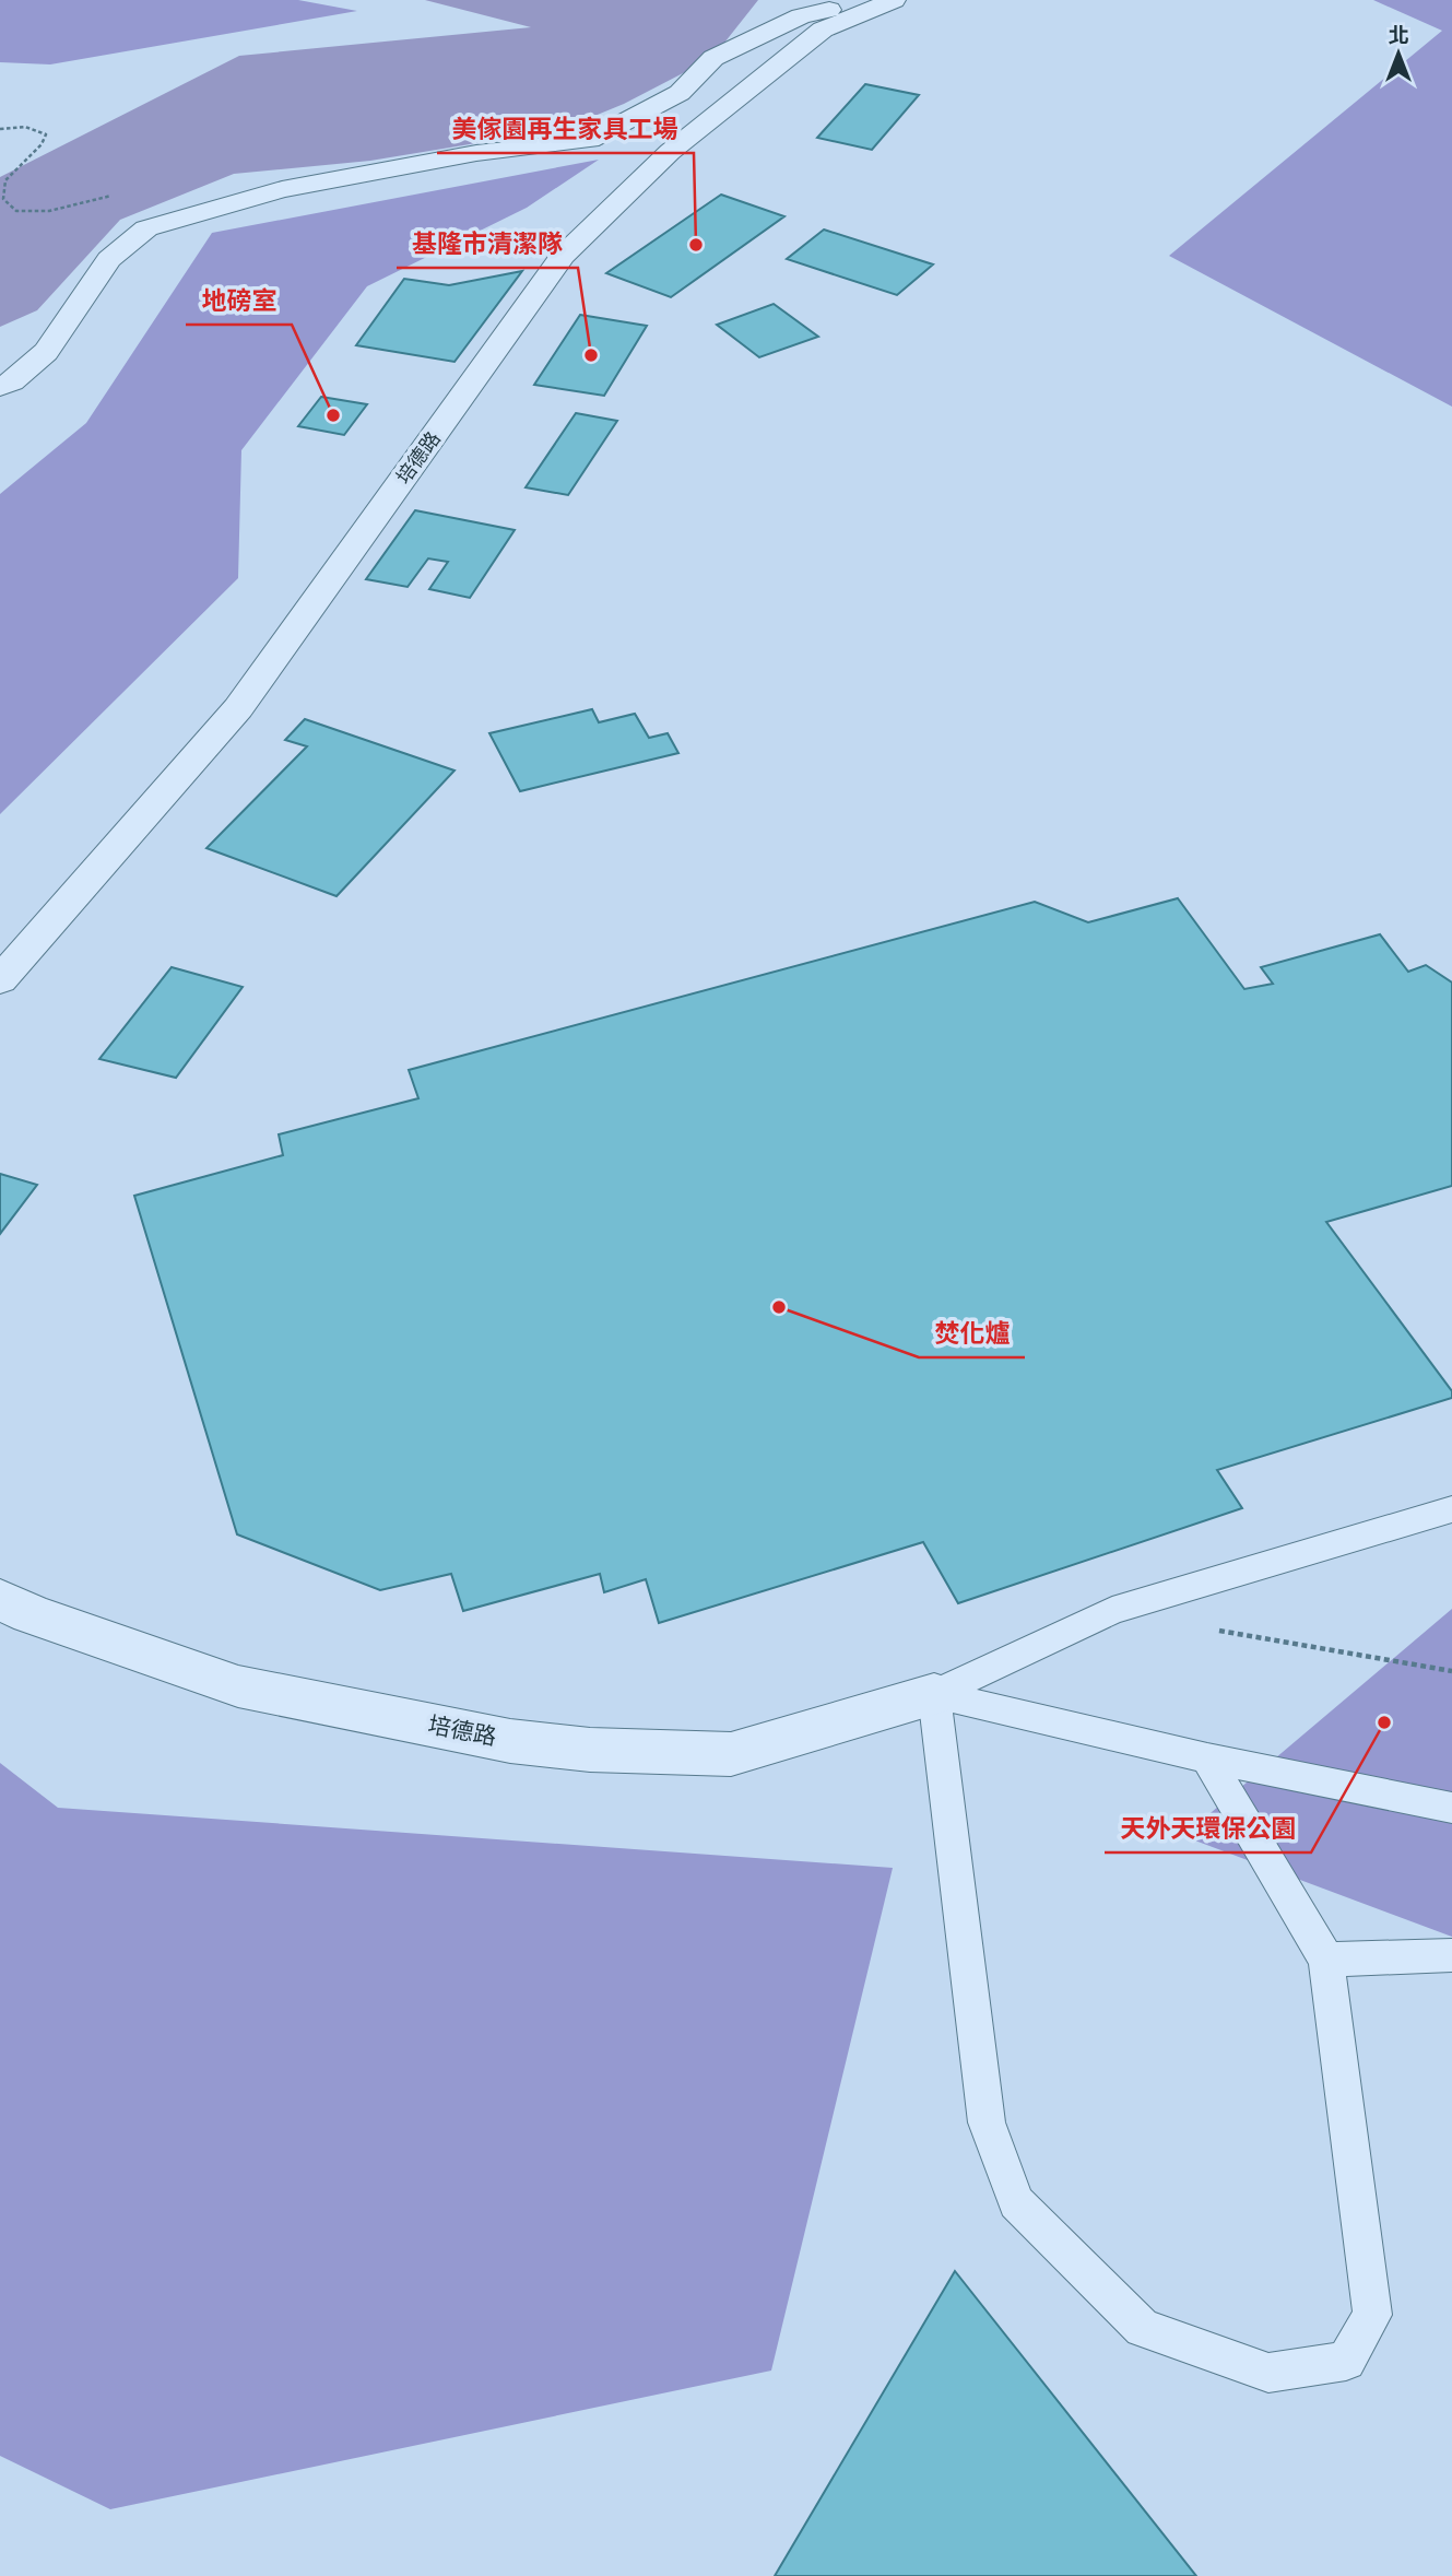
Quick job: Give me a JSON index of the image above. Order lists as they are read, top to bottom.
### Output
{
  "streets": {
    "street": ["培德路"]
  },
  "places": [
    "美傢園再生家具工場",
    "基隆市清潔隊",
    "地磅室",
    "焚化爐",
    "天外天環保公園"
  ],
  "north": "top"
}
